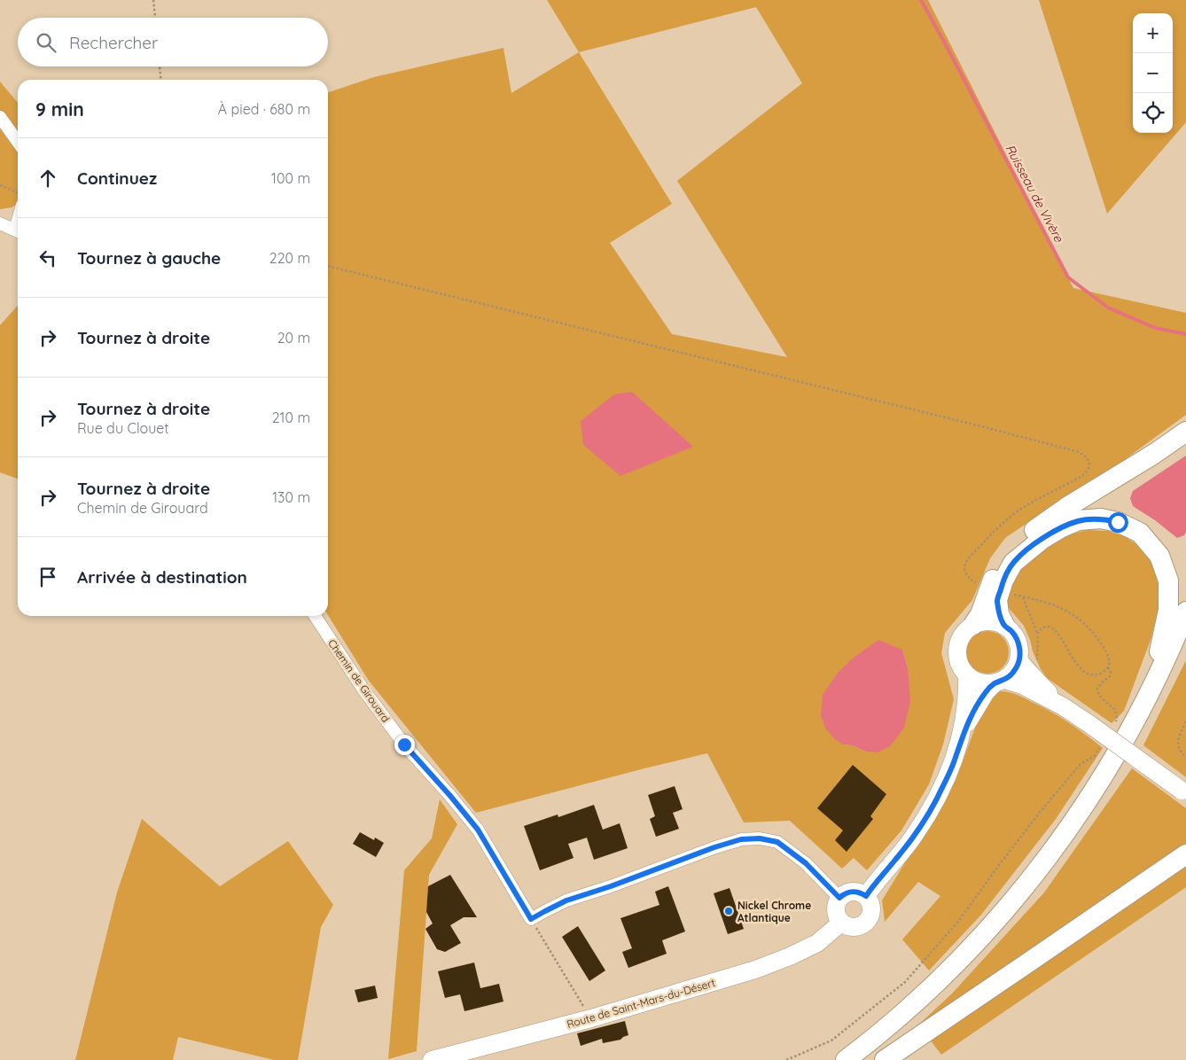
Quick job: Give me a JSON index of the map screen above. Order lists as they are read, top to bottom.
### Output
{
  "streets": {
    "main road": ["Route de Saint-Mars-du-Désert"],
    "street": ["Chemin de Girouard"]
  },
  "water": ["Ruisseau de Vivère"],
  "places": ["Nickel Chrome Atlantique"],
  "page": {
    "map_buttons": ["+", "−"],
    "search": "Rechercher",
    "heading": ["9 min", "À pied · 680 m"],
    "list": [
      ["Continuez", "100 m"],
      ["Tournez à gauche", "220 m"],
      ["Tournez à droite", "20 m"],
      ["Tournez à droite", "Rue du Clouet", "210 m"],
      ["Tournez à droite", "Chemin de Girouard", "130 m"],
      "Arrivée à destination"
    ]
  }
}
